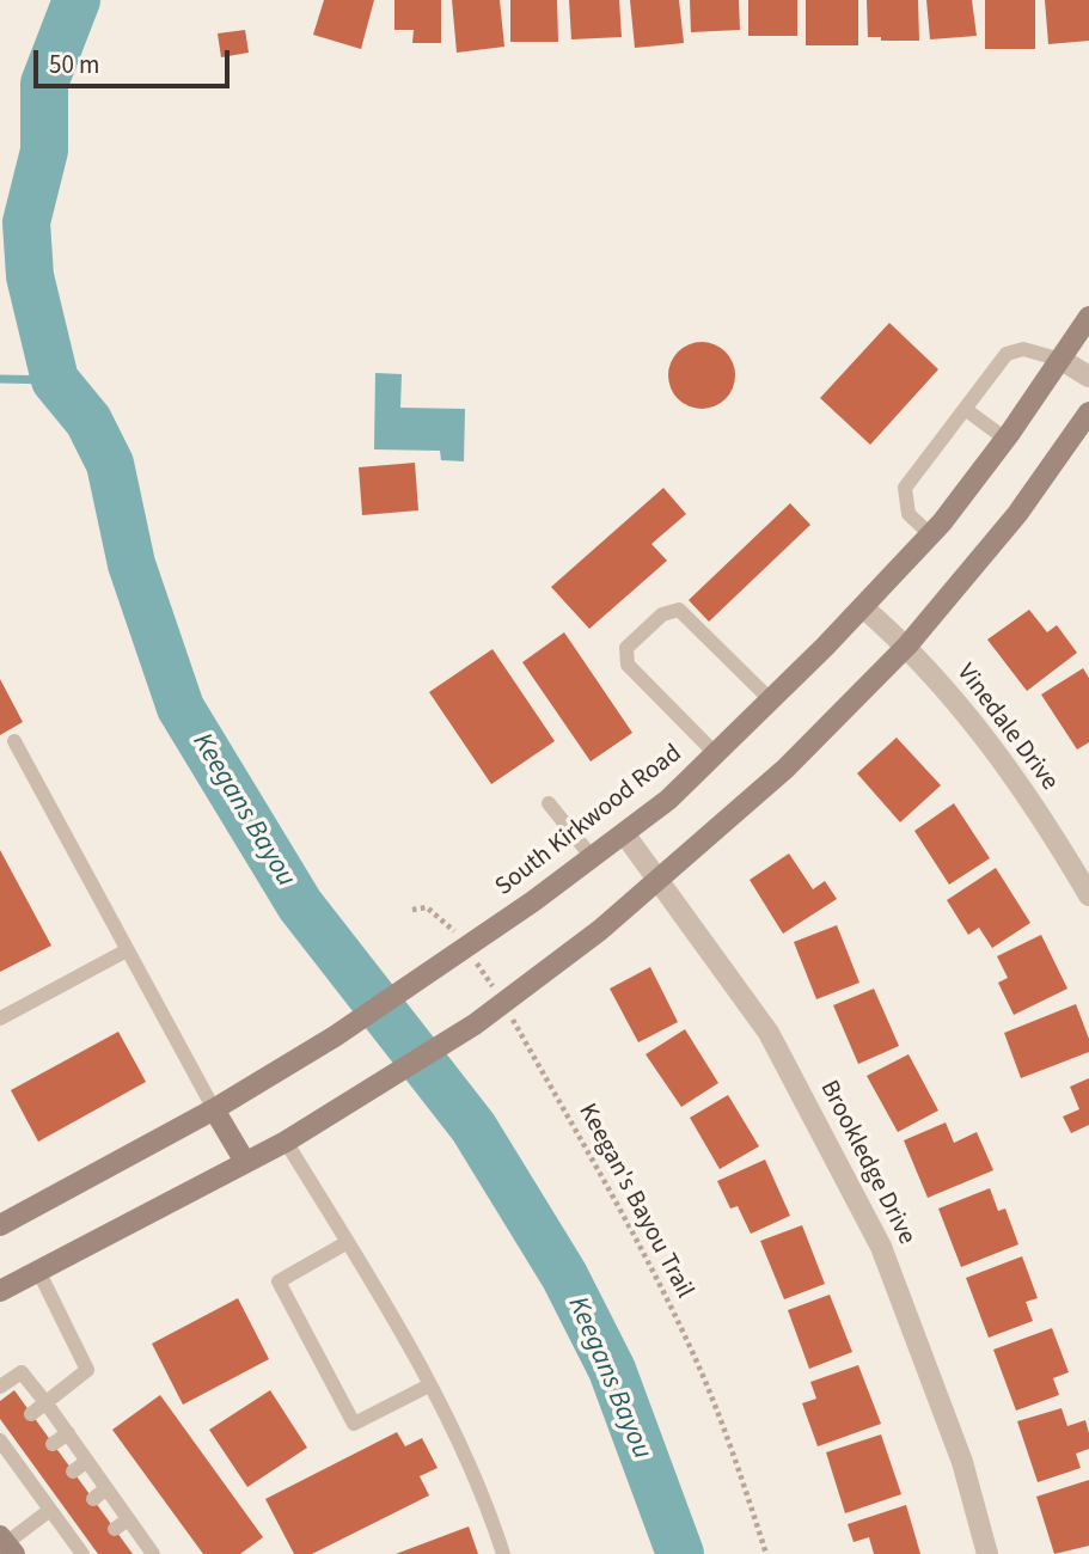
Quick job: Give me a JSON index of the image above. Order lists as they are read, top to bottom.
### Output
{
  "streets": {
    "main road": ["South Kirkwood Road"],
    "street": ["Vinedale Drive", "Brookledge Drive"],
    "path": ["Keegan's Bayou Trail"]
  },
  "crossings": [
    ["Vinedale Drive", "South Kirkwood Road"],
    ["South Kirkwood Road", "Brookledge Drive"],
    ["South Kirkwood Road", "Keegan's Bayou Trail"]
  ],
  "water": ["Keegans Bayou"],
  "scale_bar": "50 m"
}
